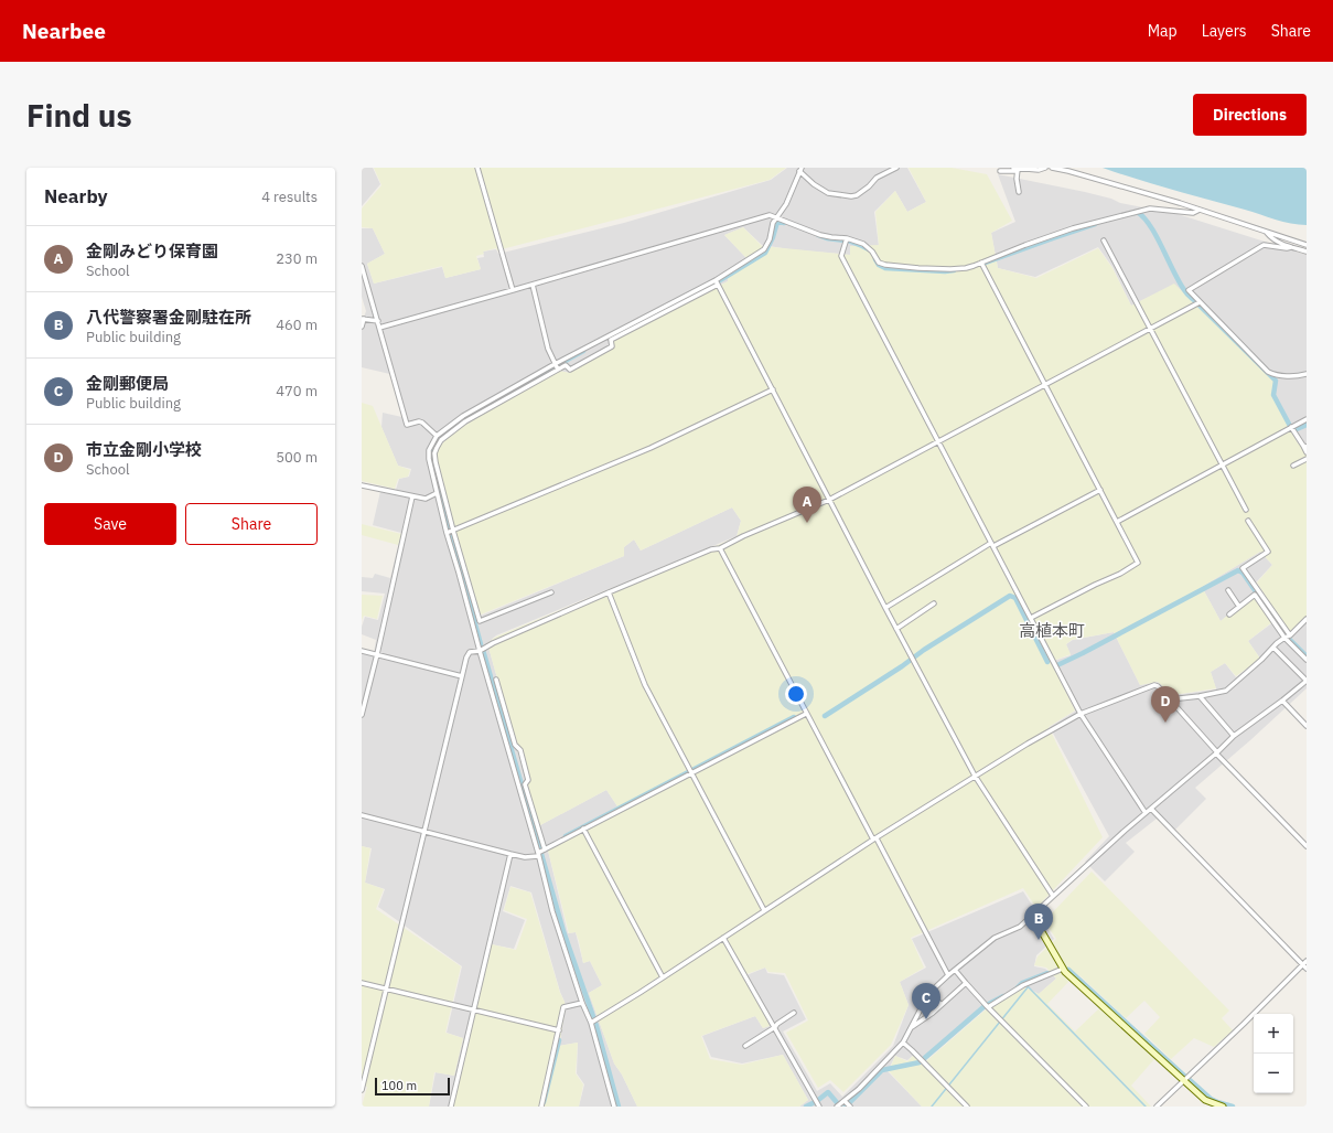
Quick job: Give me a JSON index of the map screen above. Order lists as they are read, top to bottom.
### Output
{
  "districts": ["高植本町"],
  "scale_bar": "100 m",
  "page": {
    "header": "Nearbee",
    "nav": ["Map", "Layers", "Share"],
    "buttons": [
      "Directions",
      ["Save", "Share"]
    ],
    "title": "Find us",
    "heading": ["Nearby", "4 results"],
    "list": [
      {
        "mark": "A",
        "name": "金剛みどり保育園",
        "note": "School",
        "value": "230 m"
      },
      {
        "mark": "B",
        "name": "八代警察署金剛駐在所",
        "note": "Public building",
        "value": "460 m"
      },
      {
        "mark": "C",
        "name": "金剛郵便局",
        "note": "Public building",
        "value": "470 m"
      },
      {
        "mark": "D",
        "name": "市立金剛小学校",
        "note": "School",
        "value": "500 m"
      }
    ],
    "pins": [
      "A",
      "D",
      "B",
      "C"
    ],
    "map_buttons": ["+", "−"],
    "scale": "100 m"
  }
}
